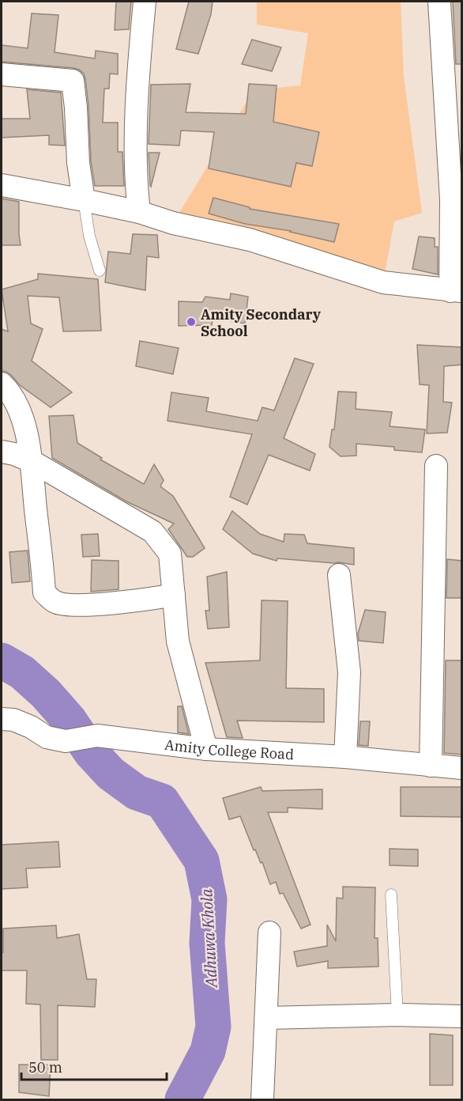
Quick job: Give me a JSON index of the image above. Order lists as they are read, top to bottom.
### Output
{
  "streets": {
    "street": ["Amity College Road"]
  },
  "water": ["Adhuwa Khola"],
  "places": ["Amity Secondary School"],
  "scale_bar": "50 m"
}
